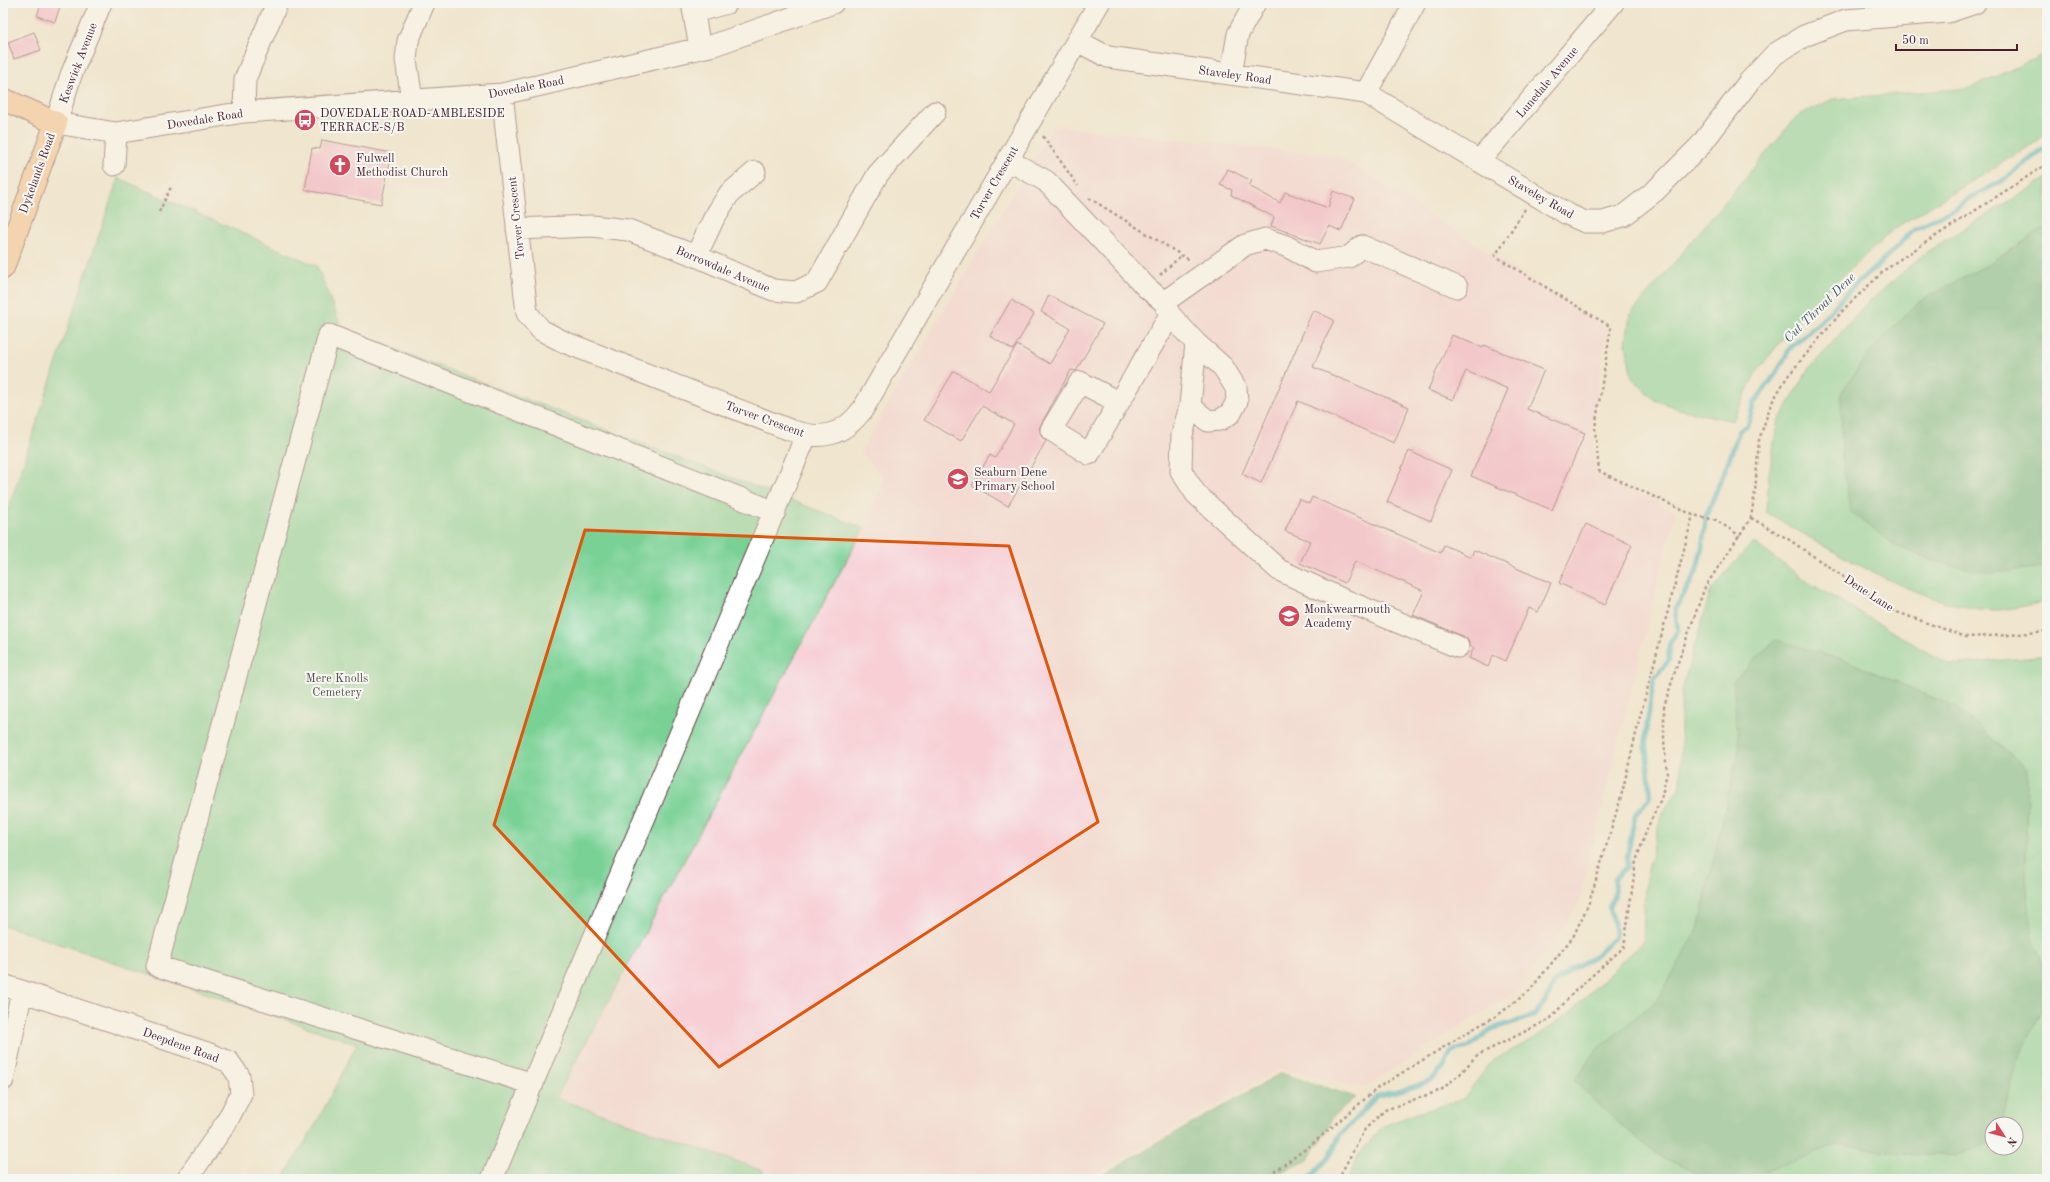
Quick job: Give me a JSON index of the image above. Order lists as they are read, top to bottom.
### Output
{
  "streets": {
    "main road": ["Dykelands Road"],
    "street": [
      "Keswick Avenue",
      "Staveley Road",
      "Lunedale Avenue",
      "Dovedale Road",
      "Torver Crescent",
      "Borrowdale Avenue",
      "Deepdene Road"
    ],
    "path": ["Dene Lane"]
  },
  "crossings": [
    ["Keswick Avenue", "Dovedale Road"],
    ["Keswick Avenue", "Dykelands Road"],
    ["Staveley Road", "Lunedale Avenue"],
    ["Staveley Road", "Torver Crescent"],
    ["Dovedale Road", "Dykelands Road"],
    ["Dovedale Road", "Torver Crescent"],
    ["Torver Crescent", "Borrowdale Avenue"]
  ],
  "water": ["Cut Throat Dene"],
  "parks": ["Mere Knolls Cemetery"],
  "places": {
    "bus stop": ["DOVEDALE ROAD-AMBLESIDE TERRACE-S/B"],
    "church": ["Fulwell Methodist Church"],
    "school or university": ["Seaburn Dene Primary School", "Monkwearmouth Academy"]
  },
  "scale_bar": "50 m",
  "north": "bottom right"
}
